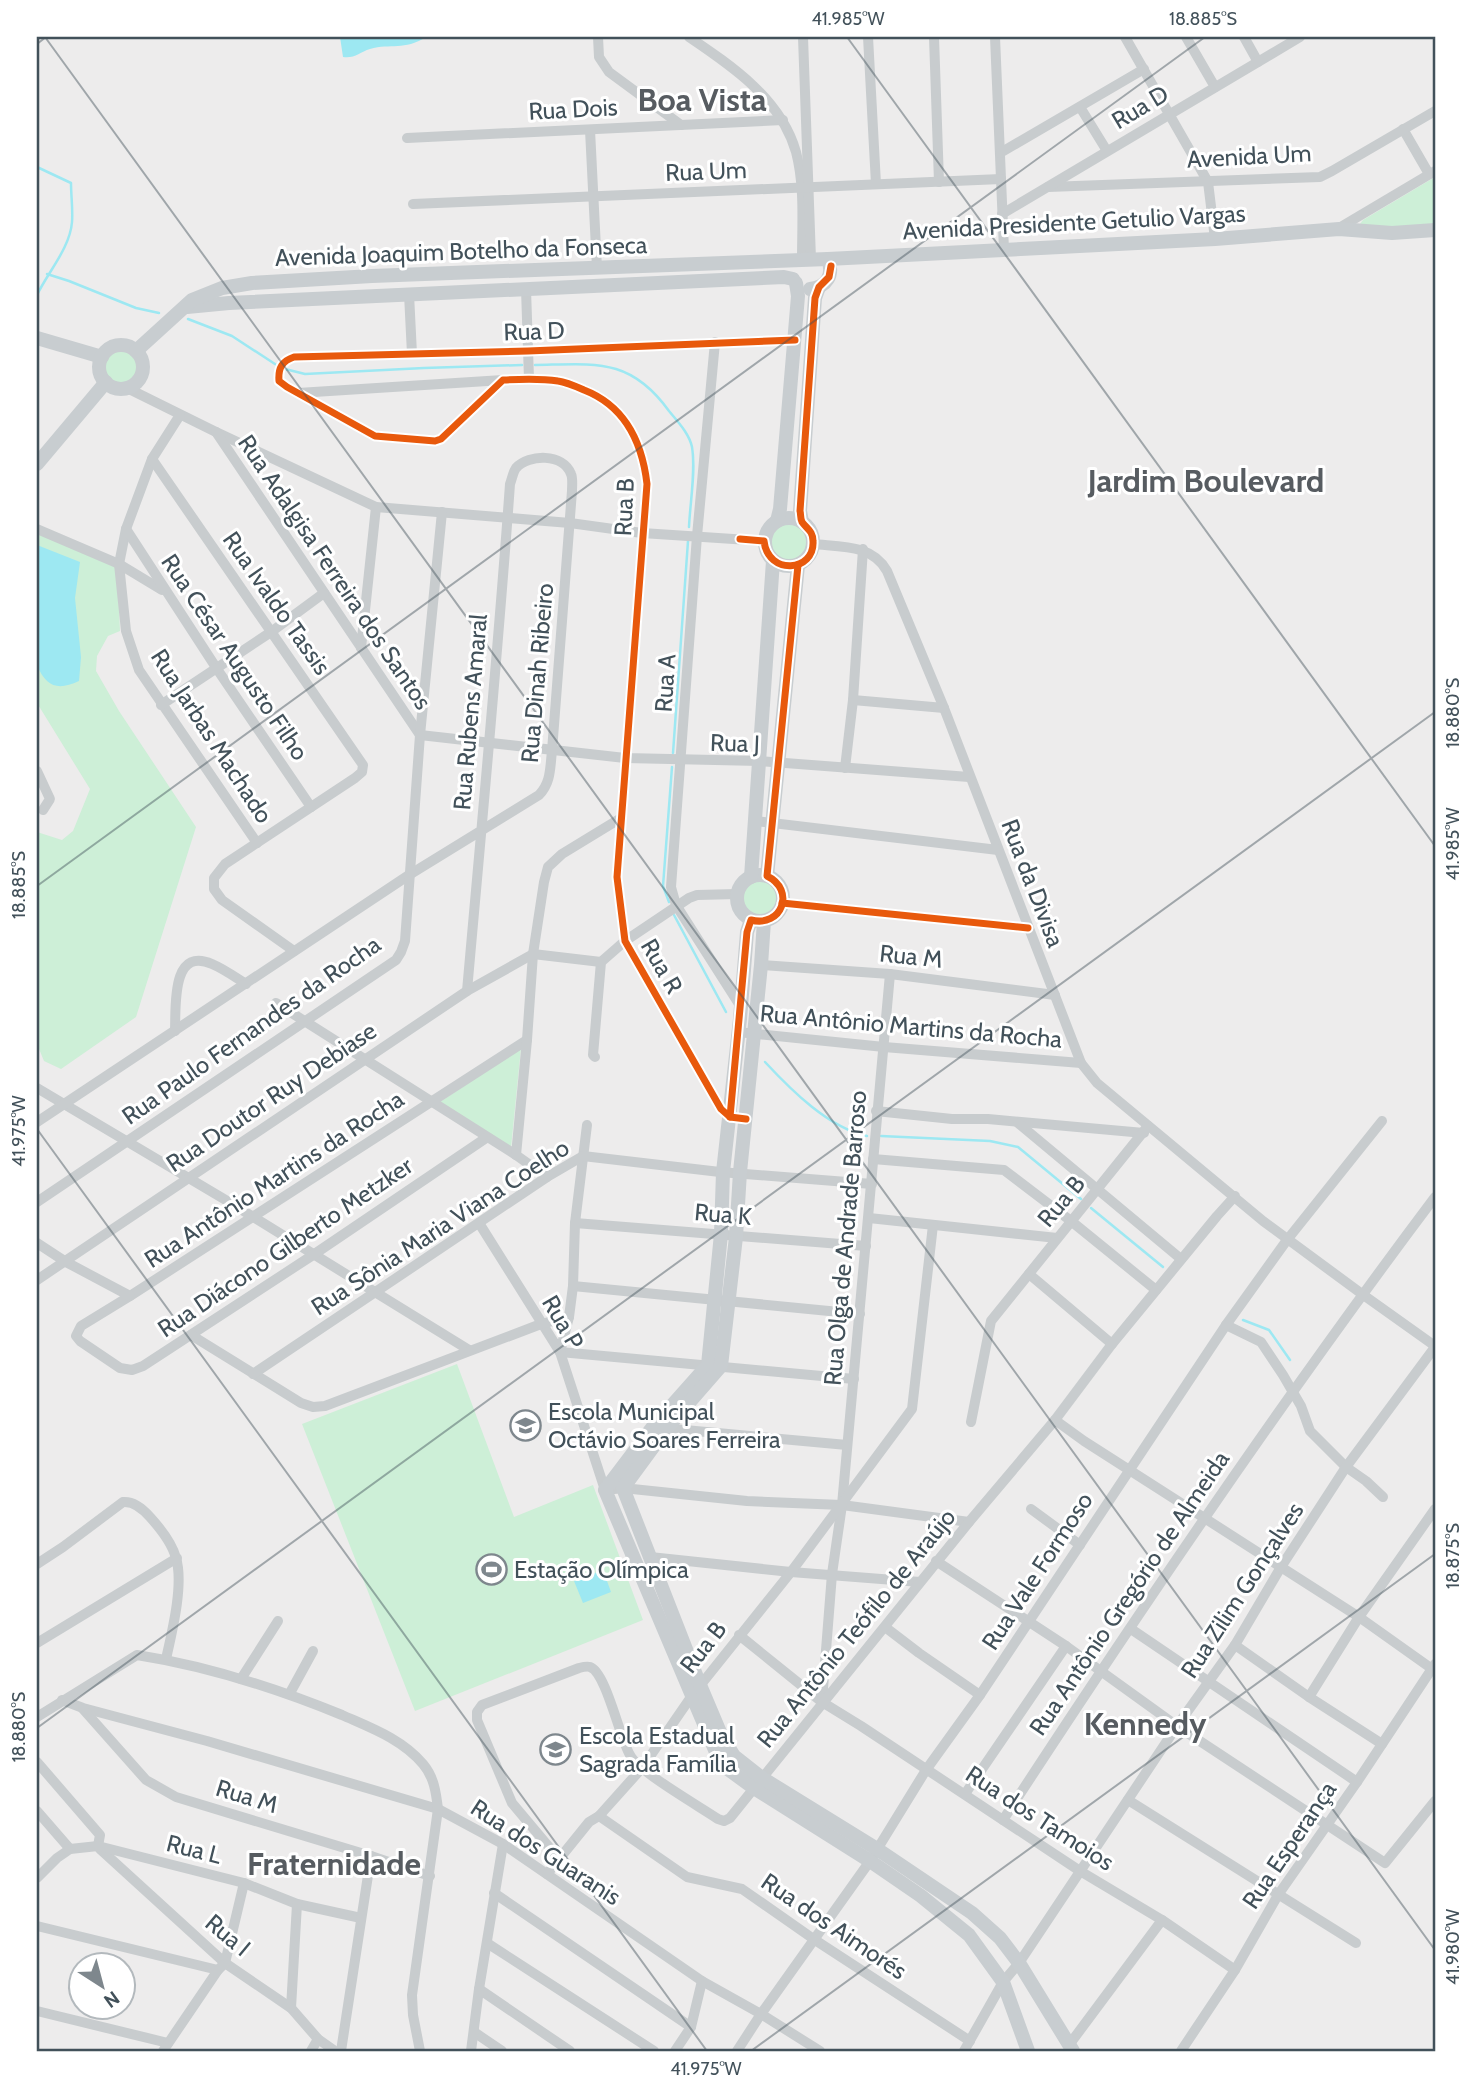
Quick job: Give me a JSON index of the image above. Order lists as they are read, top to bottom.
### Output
{
  "streets": {
    "street": [
      "Rua D",
      "Rua Dois",
      "Avenida Um",
      "Rua Um",
      "Avenida Presidente Getulio Vargas",
      "Avenida Joaquim Botelho da Fonseca",
      "Rua B",
      "Rua Adalgisa Ferreira dos Santos",
      "Rua Ivaldo Tassis",
      "Rua César Augusto Filho",
      "Rua Dinah Ribeiro",
      "Rua A",
      "Rua Rubens Amaral",
      "Rua Jarbas Machado",
      "Rua J",
      "Rua da Divisa",
      "Rua M",
      "Rua R",
      "Rua Antônio Martins da Rocha",
      "Rua Paulo Fernandes da Rocha",
      "Rua Doutor Ruy Debiase",
      "Rua K",
      "Rua Sônia Maria Viana Coelho",
      "Rua Olga de Andrade Barroso",
      "Rua Diácono Gilberto Metzker",
      "Rua P",
      "Rua Vale Formoso",
      "Rua Zilim Gonçalves",
      "Rua Antônio Gregório de Almeida",
      "Rua Antônio Teófilo de Araújo",
      "Rua dos Tamoios",
      "Rua Esperança",
      "Rua L",
      "Rua dos Guaranis",
      "Rua dos Aimorés",
      "Rua I"
    ]
  },
  "crossings": [
    ["Rua D", "Avenida Um"],
    ["Rua D", "Rua B"],
    ["Rua D", "Rua A"],
    ["Avenida Presidente Getulio Vargas", "Avenida Joaquim Botelho da Fonseca"],
    ["Rua B", "Rua J"],
    ["Rua B", "Rua da Divisa"],
    ["Rua B", "Rua R"],
    ["Rua B", "Rua Olga de Andrade Barroso"],
    ["Rua B", "Rua Antônio Teófilo de Araújo"],
    ["Rua B", "Rua dos Tamoios"],
    ["Rua B", "Rua dos Guaranis"],
    ["Rua B", "Rua dos Aimorés"],
    ["Rua Adalgisa Ferreira dos Santos", "Rua J"],
    ["Rua Adalgisa Ferreira dos Santos", "Rua Paulo Fernandes da Rocha"],
    ["Rua Ivaldo Tassis", "Rua César Augusto Filho"],
    ["Rua Ivaldo Tassis", "Rua Jarbas Machado"],
    ["Rua César Augusto Filho", "Rua Jarbas Machado"],
    ["Rua Dinah Ribeiro", "Rua Rubens Amaral"],
    ["Rua Dinah Ribeiro", "Rua J"],
    ["Rua Dinah Ribeiro", "Rua Paulo Fernandes da Rocha"],
    ["Rua A", "Rua J"],
    ["Rua Rubens Amaral", "Rua J"],
    ["Rua Rubens Amaral", "Rua Doutor Ruy Debiase"],
    ["Rua J", "Rua da Divisa"],
    ["Rua J", "Rua R"],
    ["Rua J", "Rua Paulo Fernandes da Rocha"],
    ["Rua da Divisa", "Rua M"],
    ["Rua da Divisa", "Rua Antônio Martins da Rocha"],
    ["Rua da Divisa", "Rua Vale Formoso"],
    ["Rua da Divisa", "Rua Zilim Gonçalves"],
    ["Rua da Divisa", "Rua Antônio Gregório de Almeida"],
    ["Rua da Divisa", "Rua Antônio Teófilo de Araújo"],
    ["Rua M", "Rua Olga de Andrade Barroso"],
    ["Rua M", "Rua dos Guaranis"],
    ["Rua Antônio Martins da Rocha", "Rua Olga de Andrade Barroso"],
    ["Rua Antônio Martins da Rocha", "Rua Diácono Gilberto Metzker"],
    ["Rua K", "Rua Olga de Andrade Barroso"],
    ["Rua Sônia Maria Viana Coelho", "Rua Olga de Andrade Barroso"],
    ["Rua Sônia Maria Viana Coelho", "Rua P"],
    ["Rua Olga de Andrade Barroso", "Rua Antônio Teófilo de Araújo"],
    ["Rua Olga de Andrade Barroso", "Rua dos Tamoios"],
    ["Rua Vale Formoso", "Rua dos Tamoios"],
    ["Rua Vale Formoso", "Rua dos Guaranis"],
    ["Rua Vale Formoso", "Rua dos Aimorés"],
    ["Rua Zilim Gonçalves", "Rua dos Tamoios"],
    ["Rua Zilim Gonçalves", "Rua dos Aimorés"],
    ["Rua Antônio Gregório de Almeida", "Rua dos Tamoios"],
    ["Rua Antônio Teófilo de Araújo", "Rua dos Tamoios"],
    ["Rua dos Tamoios", "Rua Esperança"],
    ["Rua L", "Rua I"]
  ],
  "districts": [
    "Boa Vista",
    "Jardim Boulevard",
    "Kennedy",
    "Fraternidade"
  ],
  "places": {
    "school or university": ["Escola Municipal Octávio Soares Ferreira", "Escola Estadual Sagrada Família"],
    "sports": ["Estação Olímpica"]
  },
  "north": "bottom right",
  "coordinates": [
    "41.985°W",
    "18.885°S",
    "18.880°S",
    "41.975°W",
    "18.875°S",
    "41.980°W"
  ]
}
